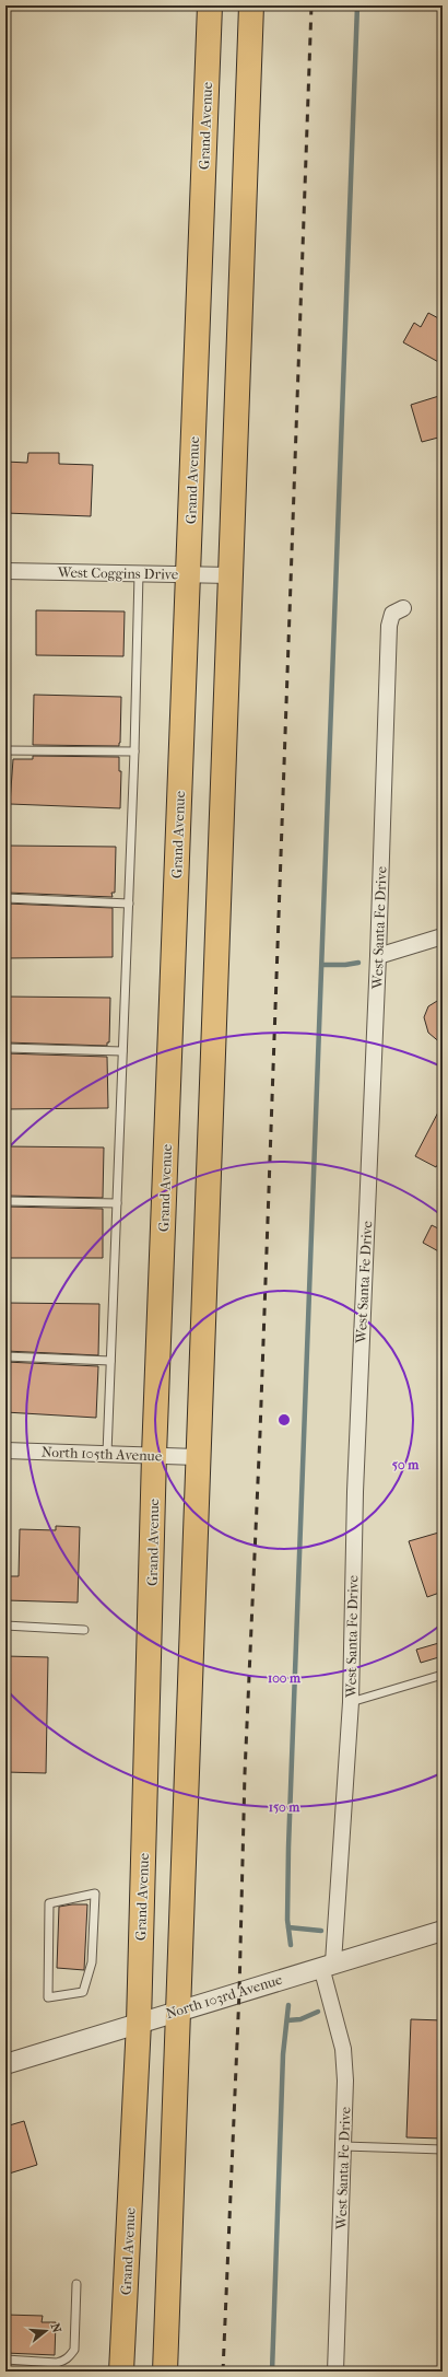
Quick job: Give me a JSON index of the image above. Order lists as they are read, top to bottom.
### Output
{
  "streets": {
    "highway": ["Grand Avenue"],
    "street": [
      "West Coggins Drive",
      "West Santa Fe Drive",
      "North 105th Avenue",
      "North 103rd Avenue"
    ]
  },
  "crossings": [
    ["Grand Avenue", "West Coggins Drive"],
    ["Grand Avenue", "North 105th Avenue"],
    ["Grand Avenue", "North 103rd Avenue"],
    ["West Santa Fe Drive", "North 103rd Avenue"]
  ],
  "north": "right",
  "rings": ["50 m", "100 m", "150 m"]
}
